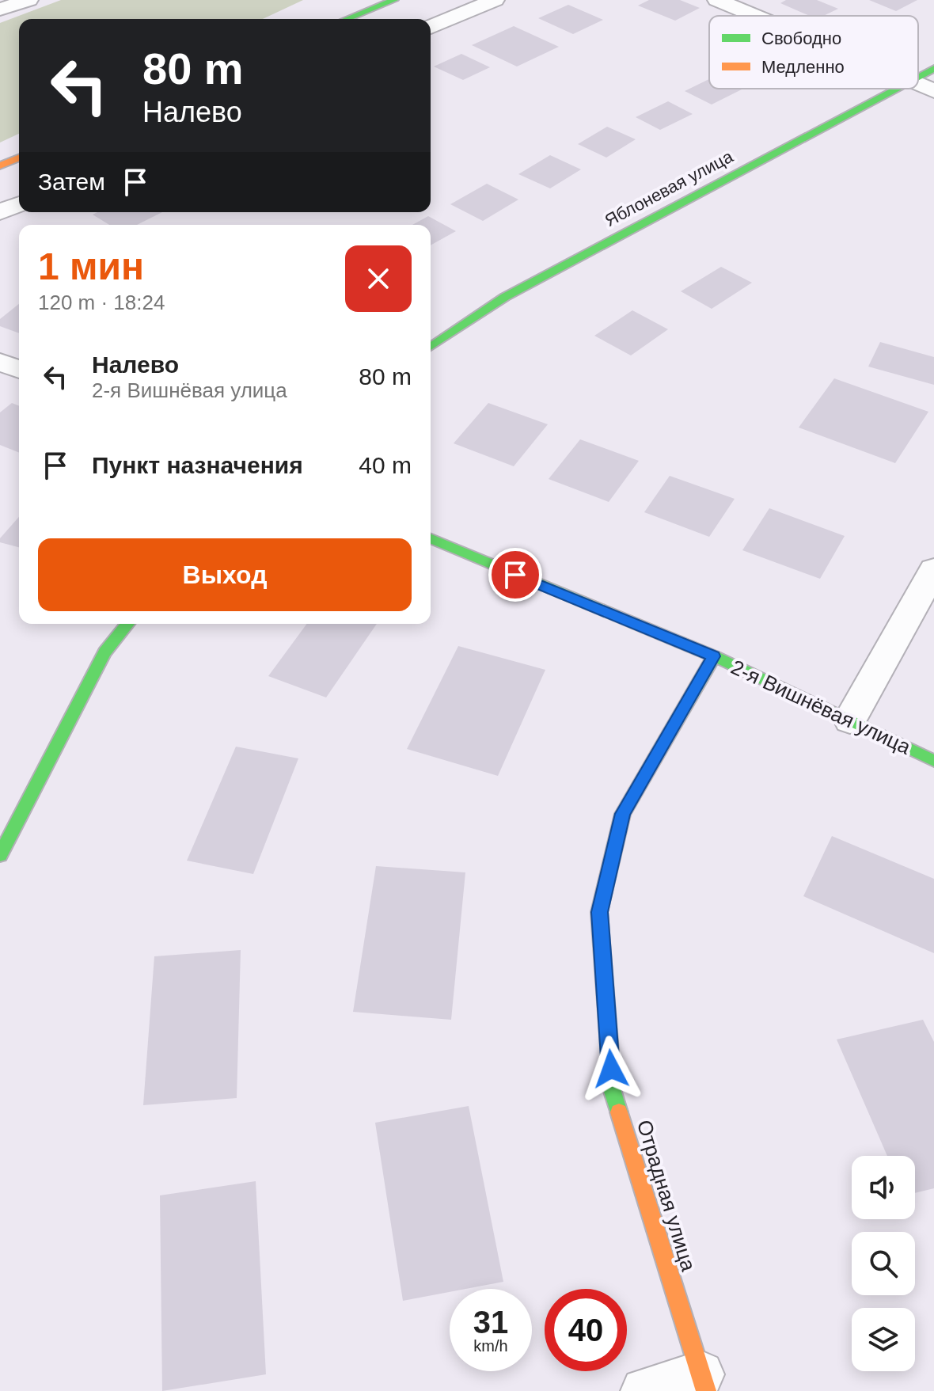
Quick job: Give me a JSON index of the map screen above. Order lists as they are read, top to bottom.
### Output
{
  "streets": {
    "street": ["Яблоневая улица", "2-я Вишнёвая улица", "Отрадная улица"]
  },
  "crossings": [
    ["2-я Вишнёвая улица", "Отрадная улица"]
  ],
  "legend": ["Свободно", "Медленно"],
  "page": {
    "turn": ["80 m", "Налево"],
    "then": "Затем",
    "heading": ["1 мин", "120 m · 18:24"],
    "list": [
      {
        "name": "Налево",
        "note": "2-я Вишнёвая улица",
        "value": "80 m"
      },
      {
        "name": "Пункт назначения",
        "value": "40 m"
      }
    ],
    "buttons": "Выход",
    "speed": "31 km/h",
    "limit": "40"
  }
}
